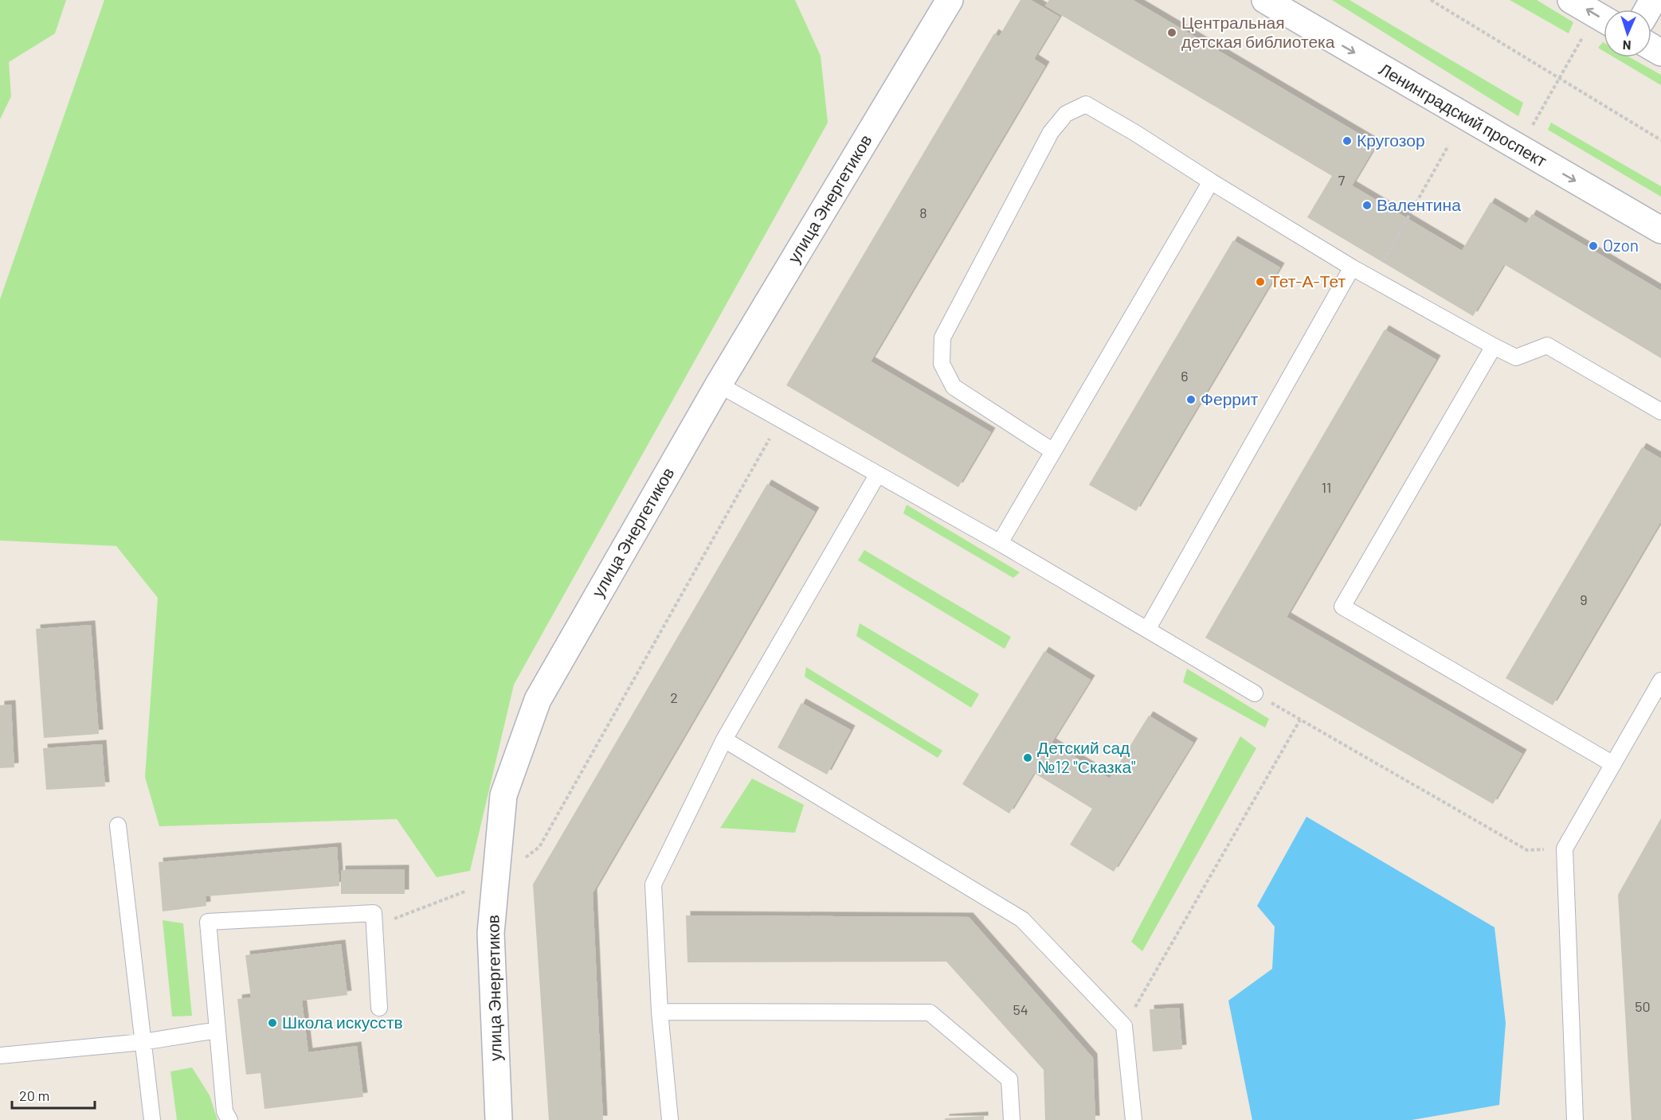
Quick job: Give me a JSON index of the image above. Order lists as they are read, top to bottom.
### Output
{
  "streets": {
    "street": ["Ленинградский проспект", "улица Энергетиков"]
  },
  "one_way": ["Ленинградский проспект"],
  "places": [
    "Центральная детская библиотека",
    "Кругозор",
    "Валентина",
    "Ozon",
    "Тет-А-Тет",
    "Феррит",
    "Детский сад №12 \"Сказка\"",
    "Школа искусств"
  ],
  "house_numbers": [
    "7",
    "8",
    "6",
    "11",
    "9",
    "2",
    "50",
    "54"
  ],
  "scale_bar": "20 m",
  "north": "bottom"
}
